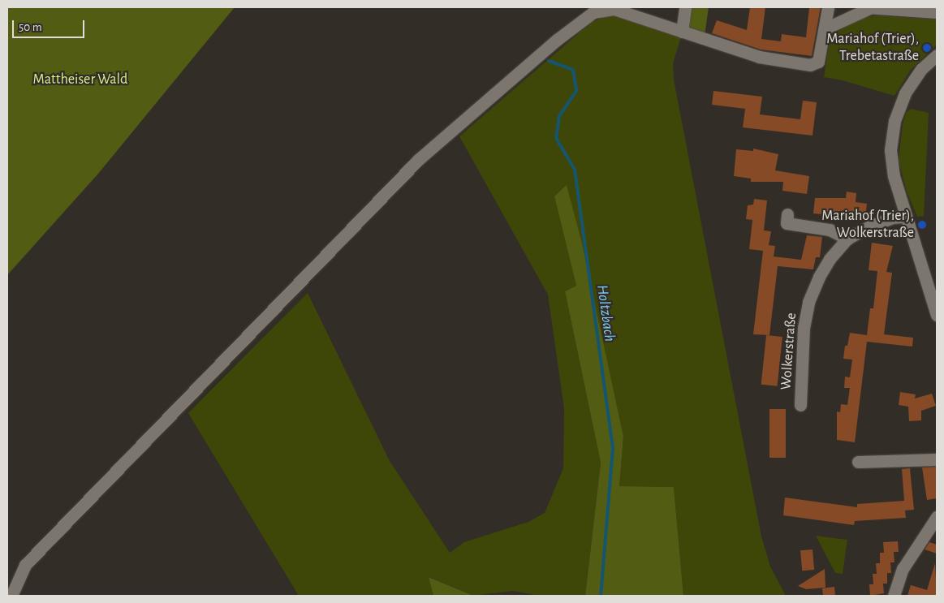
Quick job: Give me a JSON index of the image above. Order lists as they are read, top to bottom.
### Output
{
  "streets": {
    "street": ["Wolkerstraße"]
  },
  "water": ["Holtzbach"],
  "parks": ["Mattheiser Wald"],
  "places": ["Mariahof (Trier), Trebetastraße", "Mariahof (Trier), Wolkerstraße"],
  "scale_bar": "50 m"
}
